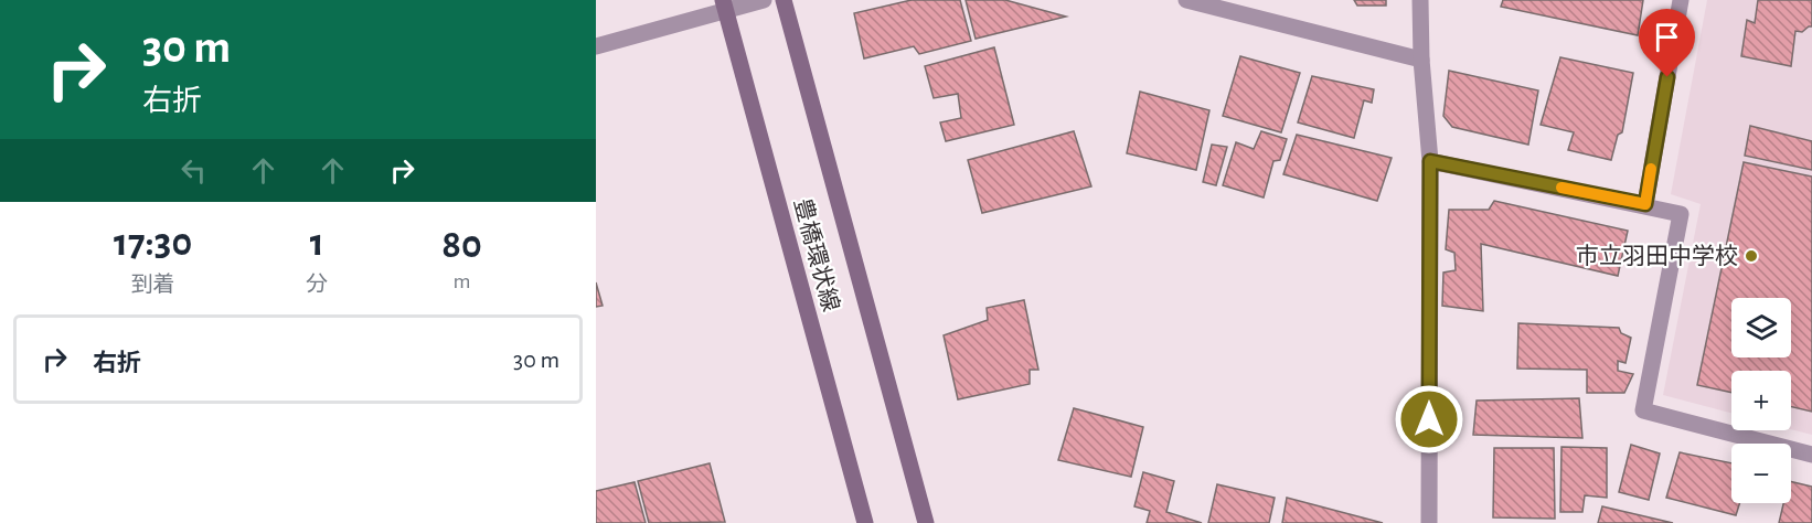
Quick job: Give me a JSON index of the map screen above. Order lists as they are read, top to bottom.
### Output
{
  "streets": {
    "main road": ["豊橋環状線"]
  },
  "places": ["市立羽田中学校"],
  "page": {
    "turn": ["30 m", "右折"],
    "eta": [
      "17:30",
      "到着",
      "1",
      "分",
      "80",
      "m"
    ],
    "map_buttons": ["+", "−"],
    "list": [
      {
        "name": "右折",
        "value": "30 m"
      }
    ]
  }
}
